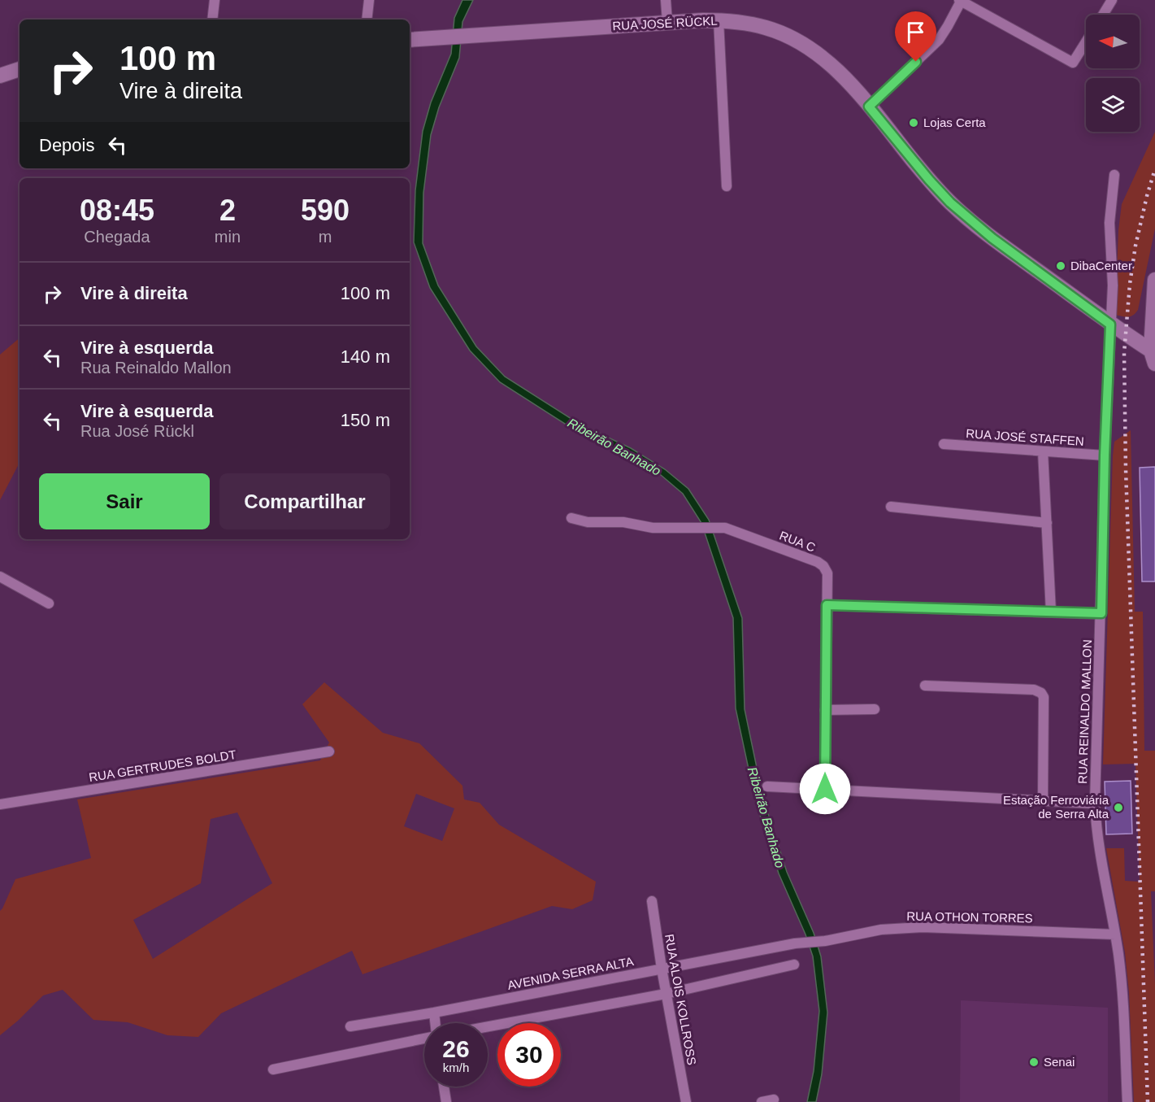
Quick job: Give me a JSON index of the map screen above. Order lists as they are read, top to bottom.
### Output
{
  "streets": {
    "main road": ["RUA JOSÉ RÜCKL"],
    "street": [
      "RUA JOSÉ STAFFEN",
      "RUA C",
      "RUA REINALDO MALLON",
      "RUA GERTRUDES BOLDT",
      "RUA OTHON TORRES",
      "AVENIDA SERRA ALTA",
      "RUA ALOIS KOLLROSS"
    ]
  },
  "crossings": [
    ["RUA JOSÉ RÜCKL", "RUA REINALDO MALLON"],
    ["RUA JOSÉ STAFFEN", "RUA REINALDO MALLON"],
    ["RUA REINALDO MALLON", "RUA OTHON TORRES"],
    ["RUA OTHON TORRES", "AVENIDA SERRA ALTA"],
    ["AVENIDA SERRA ALTA", "RUA ALOIS KOLLROSS"]
  ],
  "water": ["Ribeirão Banhado"],
  "places": [
    "Lojas Certa",
    "DibaCenter",
    "Estação Ferroviária de Serra Alta",
    "Senai"
  ],
  "north": "left",
  "page": {
    "turn": ["100 m", "Vire à direita"],
    "then": "Depois",
    "eta": [
      "08:45",
      "Chegada",
      "2",
      "min",
      "590",
      "m"
    ],
    "list": [
      {
        "name": "Vire à direita",
        "value": "100 m"
      },
      {
        "name": "Vire à esquerda",
        "note": "Rua Reinaldo Mallon",
        "value": "140 m"
      },
      {
        "name": "Vire à esquerda",
        "note": "Rua José Rückl",
        "value": "150 m"
      }
    ],
    "buttons": ["Sair", "Compartilhar"],
    "speed": "26 km/h",
    "limit": "30"
  }
}
